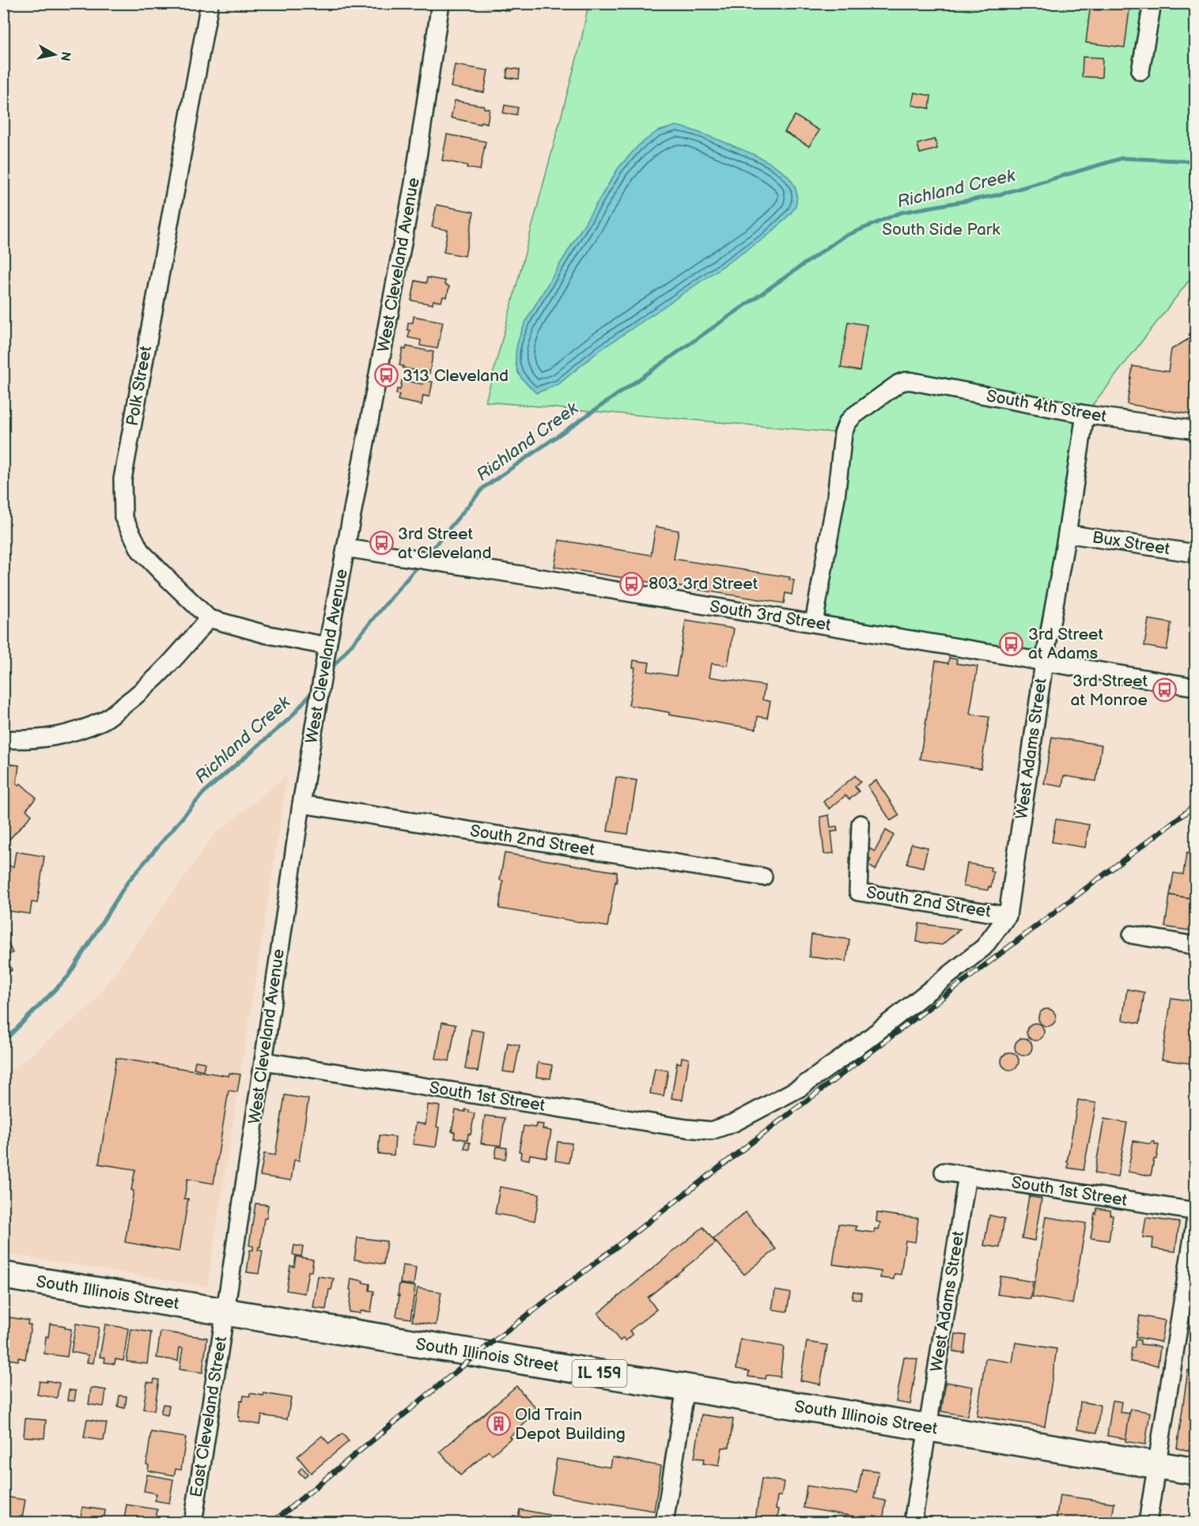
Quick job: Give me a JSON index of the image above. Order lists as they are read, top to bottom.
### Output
{
  "streets": {
    "main road": ["South Illinois Street", "IL 159"],
    "street": [
      "West Cleveland Avenue",
      "Polk Street",
      "South 4th Street",
      "Bux Street",
      "South 3rd Street",
      "West Adams Street",
      "South 2nd Street",
      "South 1st Street",
      "East Cleveland Street"
    ]
  },
  "crossings": [
    ["West Cleveland Avenue", "Polk Street"],
    ["West Cleveland Avenue", "South 3rd Street"],
    ["West Cleveland Avenue", "South 2nd Street"],
    ["West Cleveland Avenue", "South 1st Street"],
    ["West Cleveland Avenue", "South Illinois Street"],
    ["West Cleveland Avenue", "East Cleveland Street"],
    ["South 4th Street", "South 3rd Street"],
    ["South 4th Street", "West Adams Street"],
    ["Bux Street", "West Adams Street"],
    ["South 3rd Street", "West Adams Street"],
    ["West Adams Street", "South 2nd Street"],
    ["West Adams Street", "South 1st Street"],
    ["West Adams Street", "South Illinois Street"],
    ["South 2nd Street", "South 1st Street"],
    ["South Illinois Street", "East Cleveland Street"]
  ],
  "water": ["Richland Creek"],
  "parks": ["South Side Park"],
  "places": {
    "bus stop": [
      "313 Cleveland",
      "3rd Street at Cleveland",
      "803 3rd Street",
      "3rd Street at Adams",
      "3rd Street at Monroe"
    ],
    "building": ["Old Train Depot Building"]
  },
  "north": "right"
}
